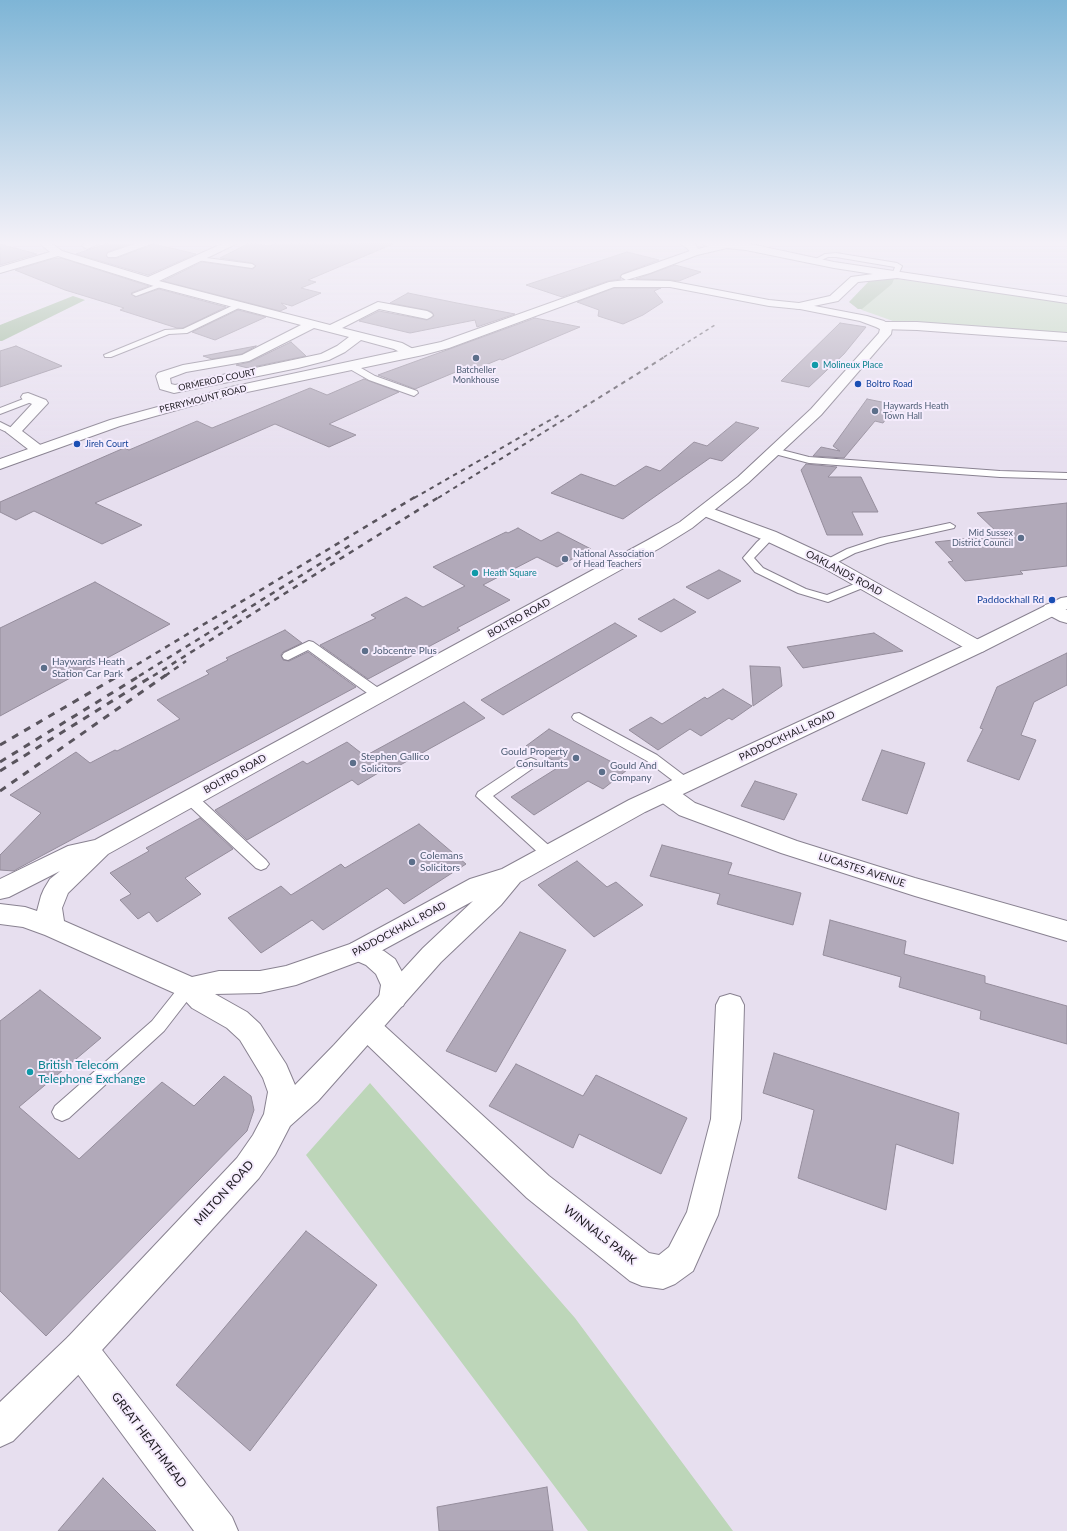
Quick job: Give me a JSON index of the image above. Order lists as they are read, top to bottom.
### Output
{
  "streets": {
    "street": [
      "ORMEROD COURT",
      "PERRYMOUNT ROAD",
      "OAKLANDS ROAD",
      "BOLTRO ROAD",
      "PADDOCKHALL ROAD",
      "LUCASTES AVENUE",
      "MILTON ROAD",
      "WINNALS PARK",
      "GREAT HEATHMEAD"
    ]
  },
  "crossings": [
    ["OAKLANDS ROAD", "BOLTRO ROAD"],
    ["OAKLANDS ROAD", "PADDOCKHALL ROAD"],
    ["BOLTRO ROAD", "MILTON ROAD"],
    ["PADDOCKHALL ROAD", "LUCASTES AVENUE"],
    ["PADDOCKHALL ROAD", "MILTON ROAD"],
    ["PADDOCKHALL ROAD", "WINNALS PARK"],
    ["MILTON ROAD", "GREAT HEATHMEAD"]
  ],
  "places": [
    "Batcheller Monkhouse",
    "Molineux Place",
    "Boltro Road",
    "Haywards Heath Town Hall",
    "Jireh Court",
    "Mid Sussex District Council",
    "National Association of Head Teachers",
    "Heath Square",
    "Paddockhall Rd",
    "Jobcentre Plus",
    "Haywards Heath Station Car Park",
    "Gould Property Consultants",
    "Stephen Gallico Solicitors",
    "Gould And Company",
    "Colemans Solicitors",
    "British Telecom Telephone Exchange"
  ]
}
